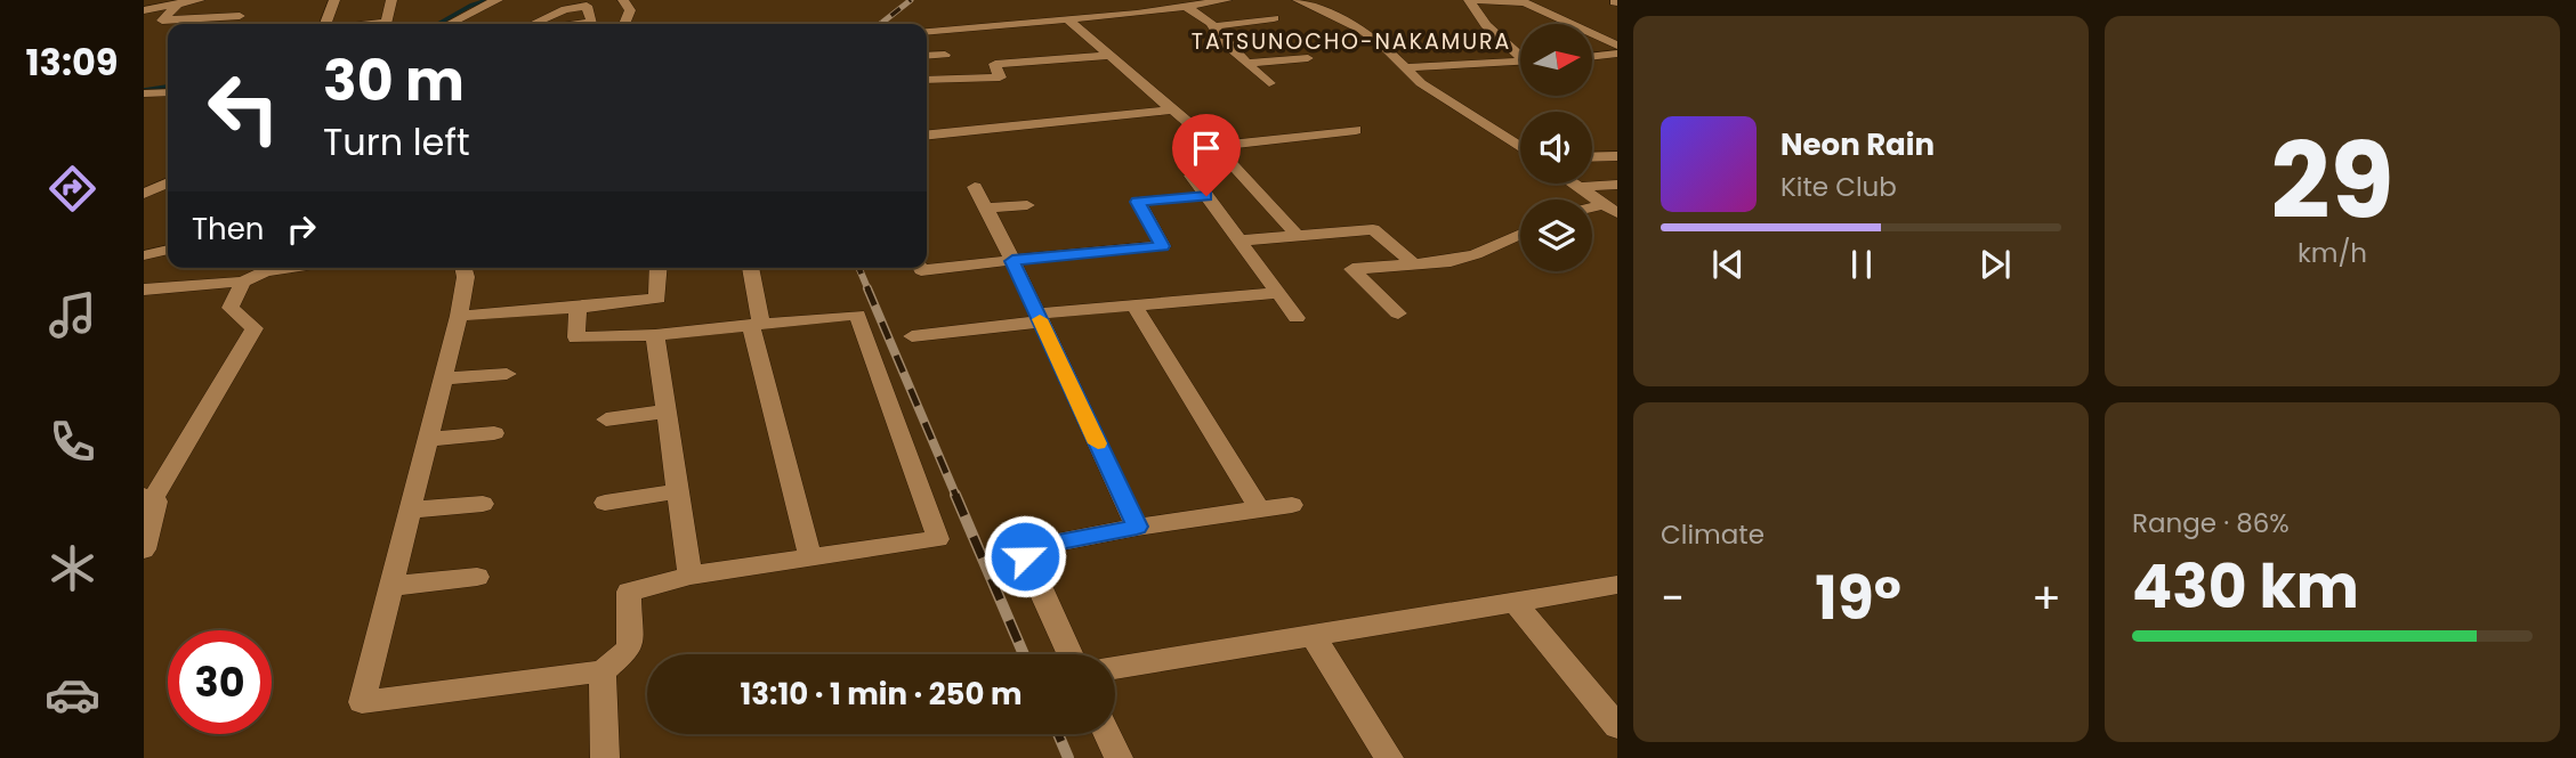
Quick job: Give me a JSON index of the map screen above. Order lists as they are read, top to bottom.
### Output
{
  "districts": ["TATSUNOCHO-NAKAMURA"],
  "north": "right",
  "page": {
    "tabs": "13:09",
    "tile": [
      ["29", "km/h"],
      "Climate",
      ["Range · 86%", "430 km"]
    ],
    "turn": ["30 m", "Turn left"],
    "song": ["Neon Rain", "Kite Club"],
    "then": "Then",
    "heat": ["−", "19°", "+"],
    "limit": "30",
    "trip": "13:10 · 1 min · 250 m"
  }
}
